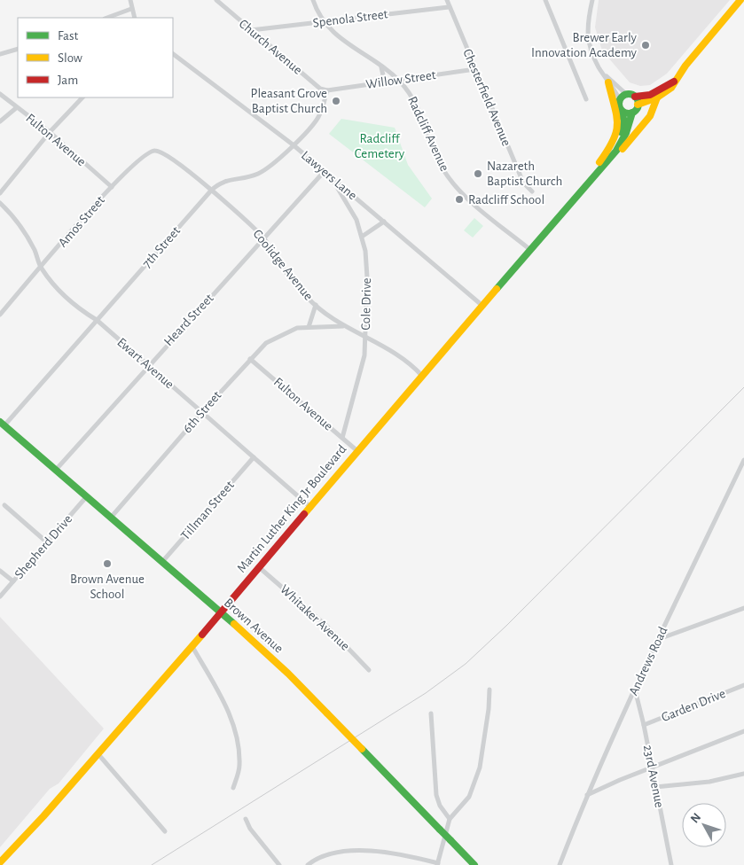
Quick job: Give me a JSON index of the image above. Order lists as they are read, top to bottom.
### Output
{
  "streets": {
    "main road": ["Martin Luther King Jr Boulevard", "Brown Avenue"],
    "street": [
      "Spenola Street",
      "Church Avenue",
      "Willow Street",
      "Chesterfield Avenue",
      "Radcliff Avenue",
      "Fulton Avenue",
      "Lawyers Lane",
      "Amos Street",
      "7th Street",
      "Coolidge Avenue",
      "Cole Drive",
      "Heard Street",
      "Ewart Avenue",
      "6th Street",
      "Tillman Street",
      "Shepherd Drive",
      "Whitaker Avenue",
      "Andrews Road",
      "Garden Drive",
      "23rd Avenue"
    ]
  },
  "crossings": [
    ["Spenola Street", "Church Avenue"],
    ["Spenola Street", "Chesterfield Avenue"],
    ["Spenola Street", "Radcliff Avenue"],
    ["Church Avenue", "Willow Street"],
    ["Church Avenue", "7th Street"],
    ["Willow Street", "Chesterfield Avenue"],
    ["Willow Street", "Radcliff Avenue"],
    ["Willow Street", "7th Street"],
    ["Radcliff Avenue", "Martin Luther King Jr Boulevard"],
    ["Fulton Avenue", "Amos Street"],
    ["Fulton Avenue", "Cole Drive"],
    ["Fulton Avenue", "6th Street"],
    ["Fulton Avenue", "Martin Luther King Jr Boulevard"],
    ["Lawyers Lane", "7th Street"],
    ["Lawyers Lane", "Cole Drive"],
    ["Lawyers Lane", "Heard Street"],
    ["Lawyers Lane", "Martin Luther King Jr Boulevard"],
    ["Amos Street", "Coolidge Avenue"],
    ["Amos Street", "Ewart Avenue"],
    ["7th Street", "Coolidge Avenue"],
    ["7th Street", "Ewart Avenue"],
    ["7th Street", "Brown Avenue"],
    ["Coolidge Avenue", "Cole Drive"],
    ["Coolidge Avenue", "Heard Street"],
    ["Coolidge Avenue", "6th Street"],
    ["Coolidge Avenue", "Martin Luther King Jr Boulevard"],
    ["Heard Street", "Ewart Avenue"],
    ["Heard Street", "Brown Avenue"],
    ["Ewart Avenue", "6th Street"],
    ["Ewart Avenue", "Martin Luther King Jr Boulevard"],
    ["Ewart Avenue", "Tillman Street"],
    ["6th Street", "Brown Avenue"],
    ["Martin Luther King Jr Boulevard", "Whitaker Avenue"],
    ["Martin Luther King Jr Boulevard", "Brown Avenue"],
    ["Tillman Street", "Brown Avenue"],
    ["Shepherd Drive", "Brown Avenue"],
    ["Andrews Road", "23rd Avenue"],
    ["Garden Drive", "23rd Avenue"]
  ],
  "parks": ["Radcliff Cemetery"],
  "places": [
    "Brewer Early Innovation Academy",
    "Pleasant Grove Baptist Church",
    "Nazareth Baptist Church",
    "Radcliff School",
    "Brown Avenue School"
  ],
  "legend": ["Fast", "Slow", "Jam"],
  "north": "top left"
}
